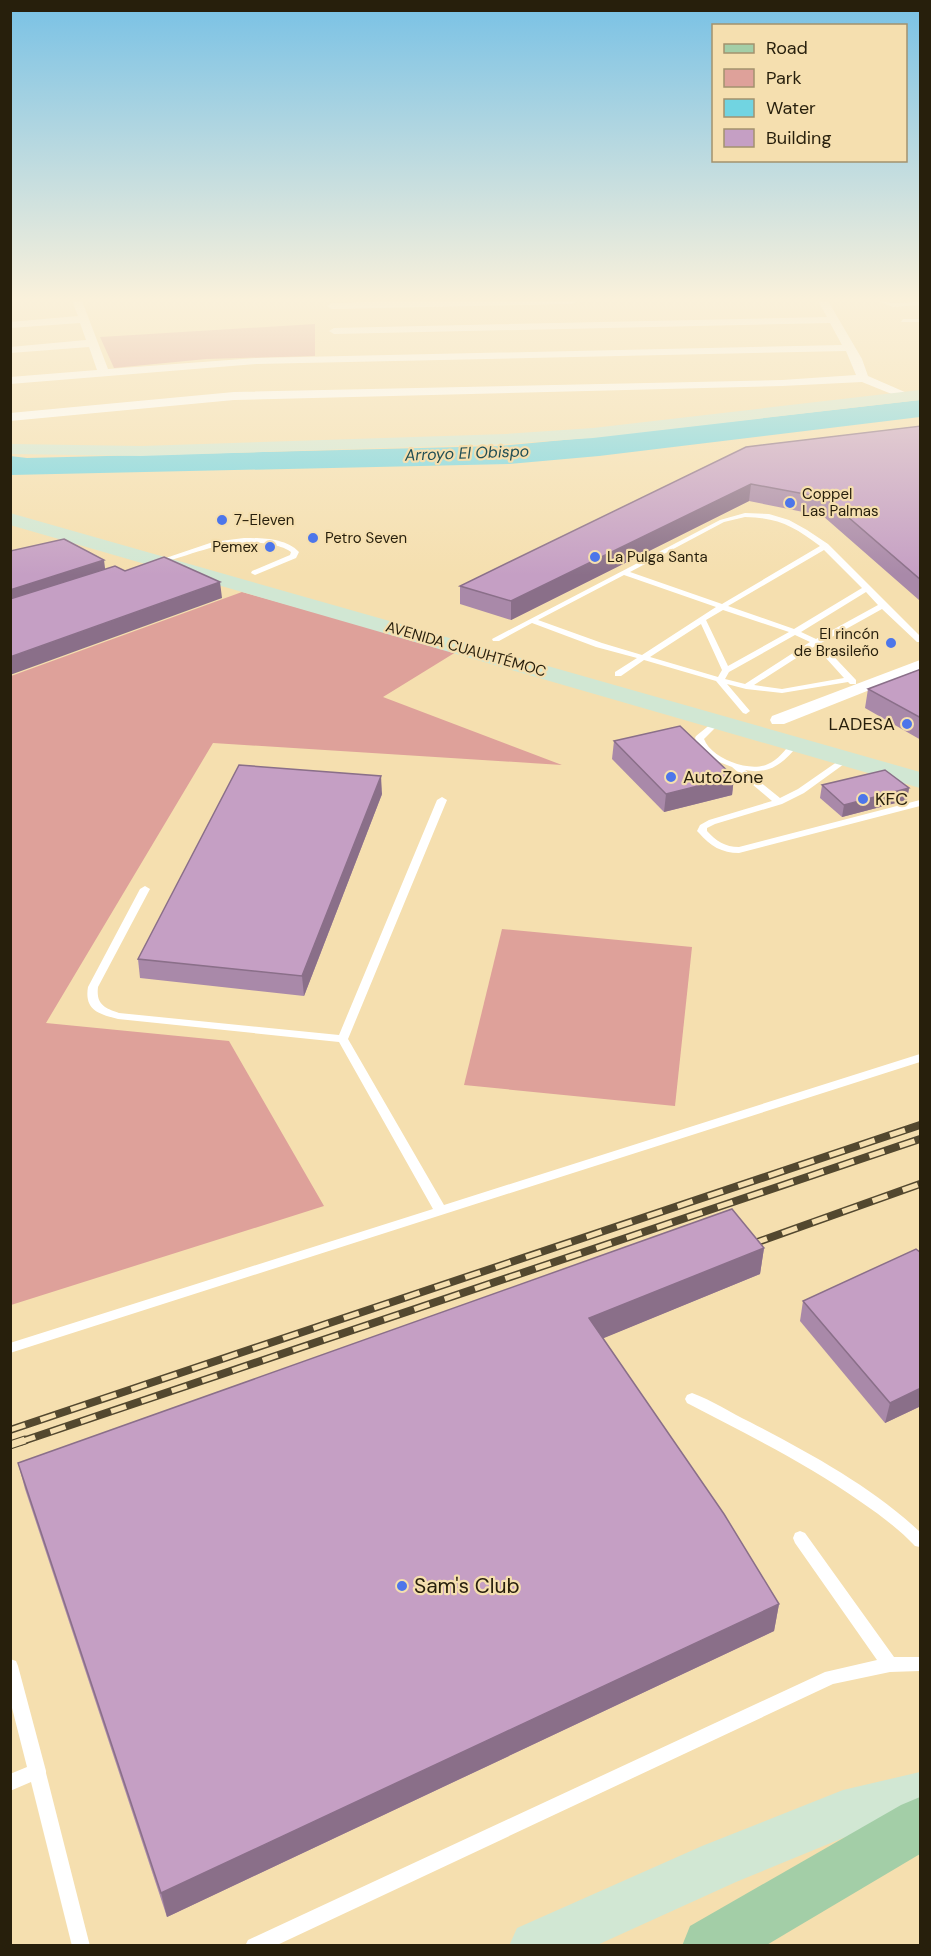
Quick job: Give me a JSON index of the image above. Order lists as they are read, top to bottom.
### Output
{
  "streets": {
    "main road": ["AVENIDA CUAUHTÉMOC"]
  },
  "water": ["Arroyo El Obispo"],
  "places": [
    "Coppel Las Palmas",
    "7-Eleven",
    "Petro Seven",
    "Pemex",
    "La Pulga Santa",
    "El rincón de Brasileño",
    "LADESA",
    "AutoZone",
    "KFC",
    "Sam's Club"
  ],
  "legend": [
    "Road",
    "Park",
    "Water",
    "Building"
  ]
}
